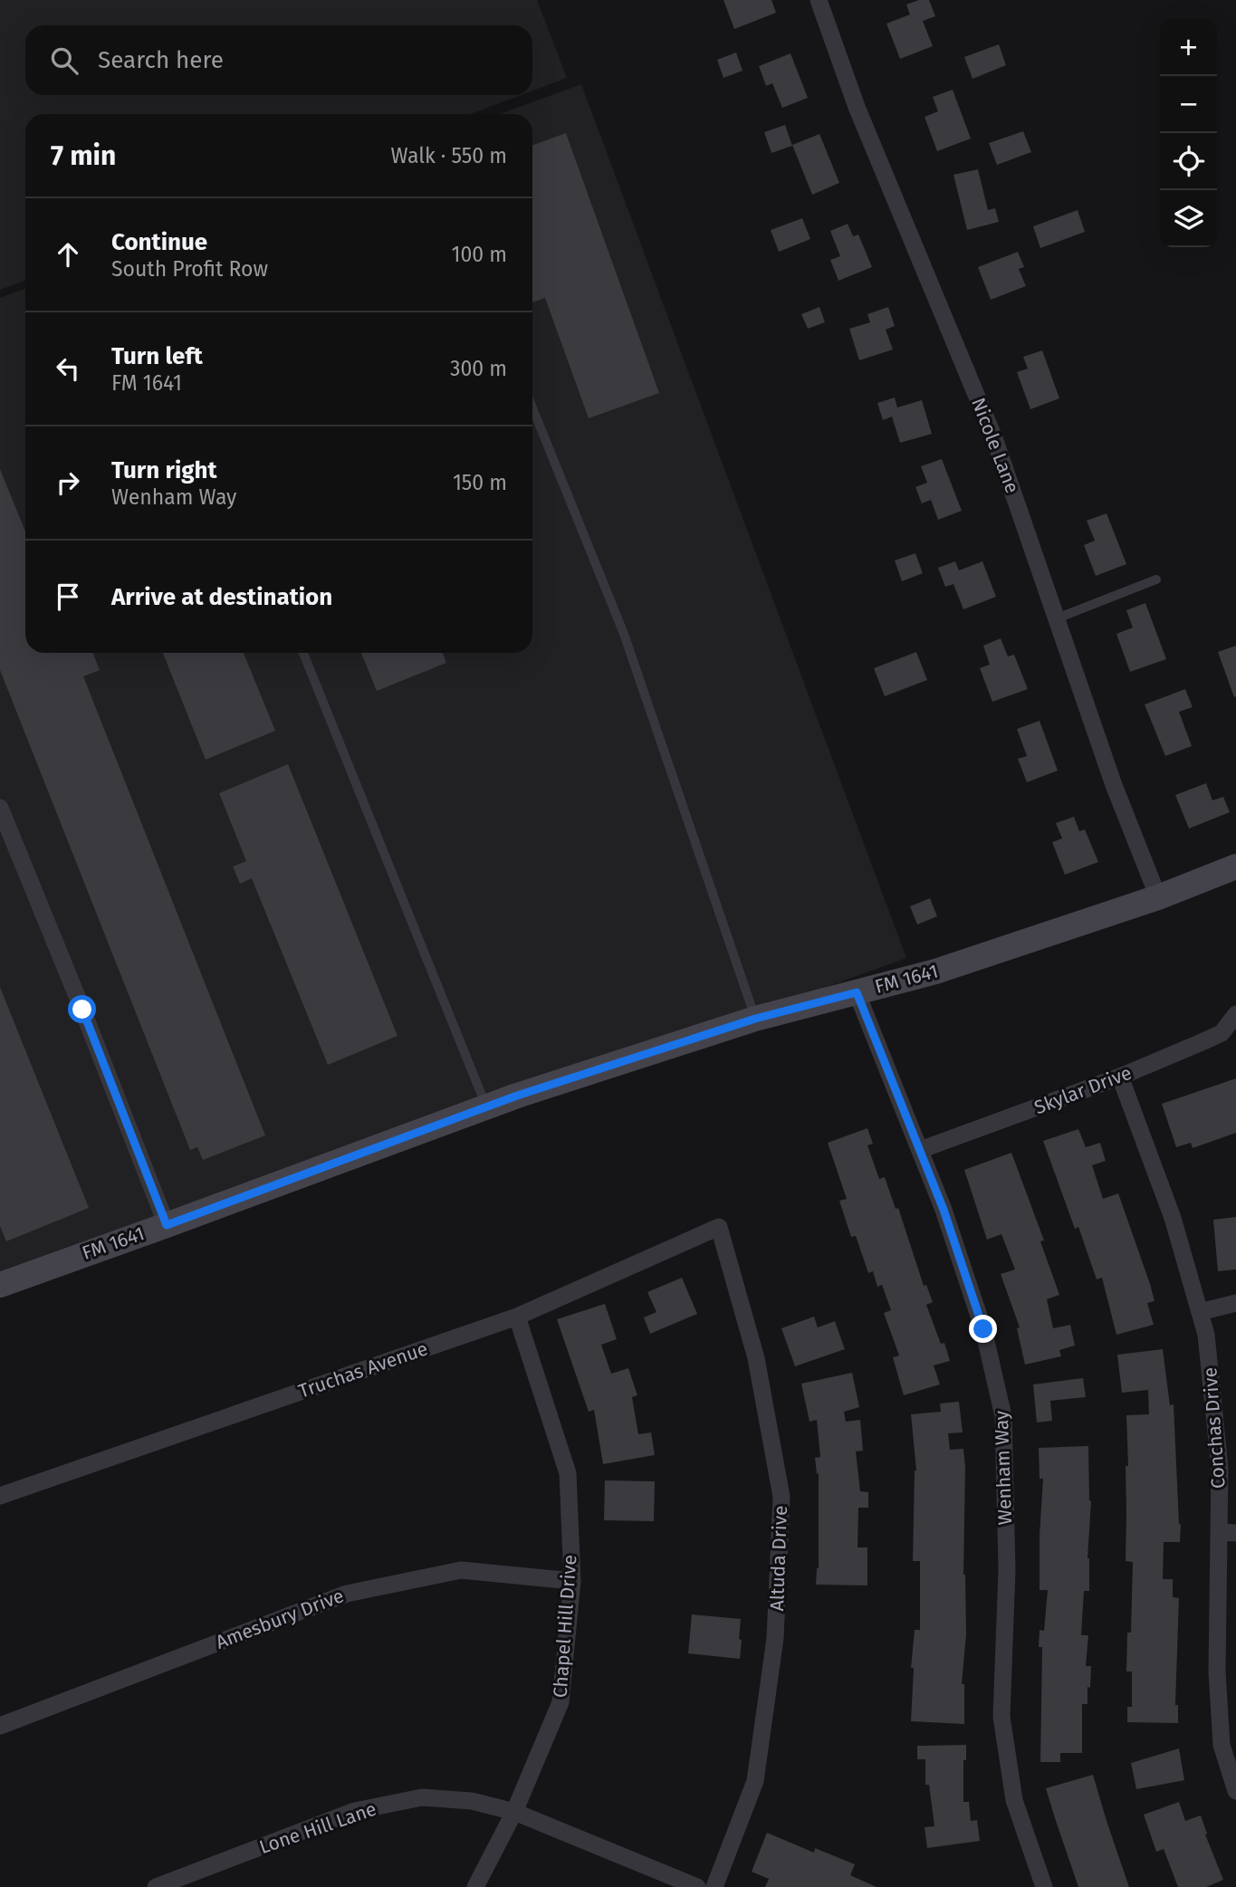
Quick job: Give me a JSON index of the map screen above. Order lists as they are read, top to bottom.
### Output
{
  "streets": {
    "main road": ["FM 1641"],
    "street": [
      "Nicole Lane",
      "Skylar Drive",
      "Truchas Avenue",
      "Conchas Drive",
      "Wenham Way",
      "Altuda Drive",
      "Amesbury Drive",
      "Chapel Hill Drive",
      "Lone Hill Lane"
    ]
  },
  "crossings": [
    ["Nicole Lane", "FM 1641"],
    ["FM 1641", "Wenham Way"],
    ["Skylar Drive", "Conchas Drive"],
    ["Skylar Drive", "Wenham Way"],
    ["Truchas Avenue", "Altuda Drive"],
    ["Truchas Avenue", "Chapel Hill Drive"],
    ["Amesbury Drive", "Chapel Hill Drive"],
    ["Chapel Hill Drive", "Lone Hill Lane"]
  ],
  "page": {
    "map_buttons": ["+", "−"],
    "search": "Search here",
    "heading": ["7 min", "Walk · 550 m"],
    "list": [
      ["Continue", "South Profit Row", "100 m"],
      ["Turn left", "FM 1641", "300 m"],
      ["Turn right", "Wenham Way", "150 m"],
      "Arrive at destination"
    ]
  }
}
